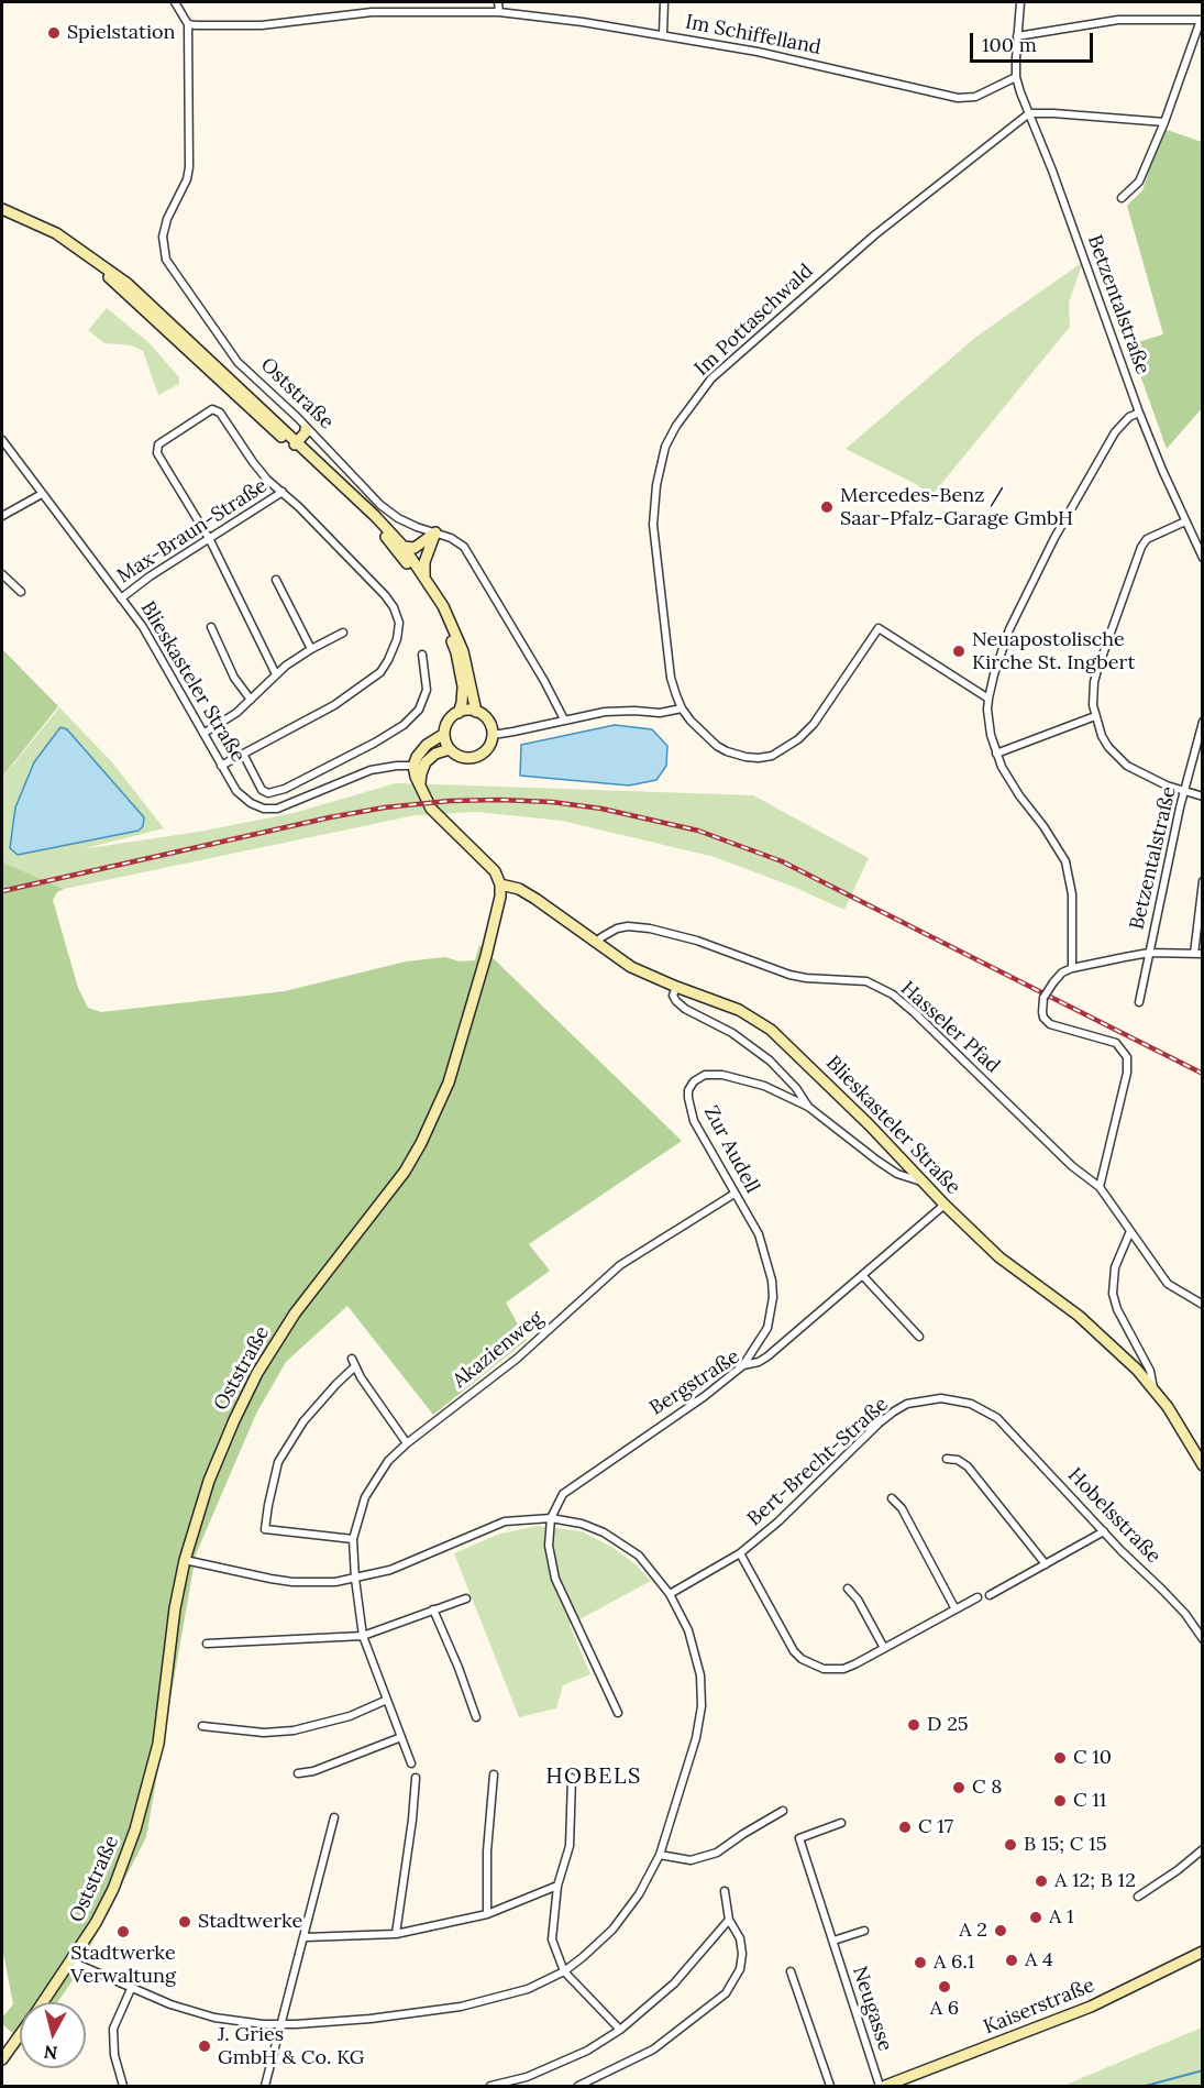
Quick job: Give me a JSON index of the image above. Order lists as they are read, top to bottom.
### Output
{
  "streets": {
    "main road": ["Oststraße", "Blieskasteler Straße", "Kaiserstraße"],
    "street": [
      "Im Schiffelland",
      "Betzentalstraße",
      "Im Pottaschwald",
      "Max-Braun-Straße",
      "Hasseler Pfad",
      "Zur Audell",
      "Akazienweg",
      "Bergstraße",
      "Bert-Brecht-Straße",
      "Hobelsstraße",
      "Neugasse"
    ]
  },
  "crossings": [
    ["Im Schiffelland", "Betzentalstraße"],
    ["Im Schiffelland", "Oststraße"],
    ["Betzentalstraße", "Im Pottaschwald"],
    ["Oststraße", "Blieskasteler Straße"],
    ["Max-Braun-Straße", "Blieskasteler Straße"],
    ["Blieskasteler Straße", "Hasseler Pfad"],
    ["Blieskasteler Straße", "Zur Audell"],
    ["Blieskasteler Straße", "Bergstraße"],
    ["Zur Audell", "Akazienweg"],
    ["Zur Audell", "Bergstraße"],
    ["Bert-Brecht-Straße", "Hobelsstraße"]
  ],
  "districts": ["HOBELS"],
  "places": [
    "Spielstation",
    "Mercedes-Benz / Saar-Pfalz-Garage GmbH",
    "Neuapostolische Kirche St. Ingbert",
    "D 25",
    "C 10",
    "C 8",
    "C 11",
    "C 17",
    "B 15; C 15",
    "A 12; B 12",
    "A 1",
    "Stadtwerke",
    "A 2",
    "Stadtwerke Verwaltung",
    "A 4",
    "A 6.1",
    "A 6",
    "J. Gries GmbH & Co. KG"
  ],
  "scale_bar": "100 m",
  "north": "bottom"
}
